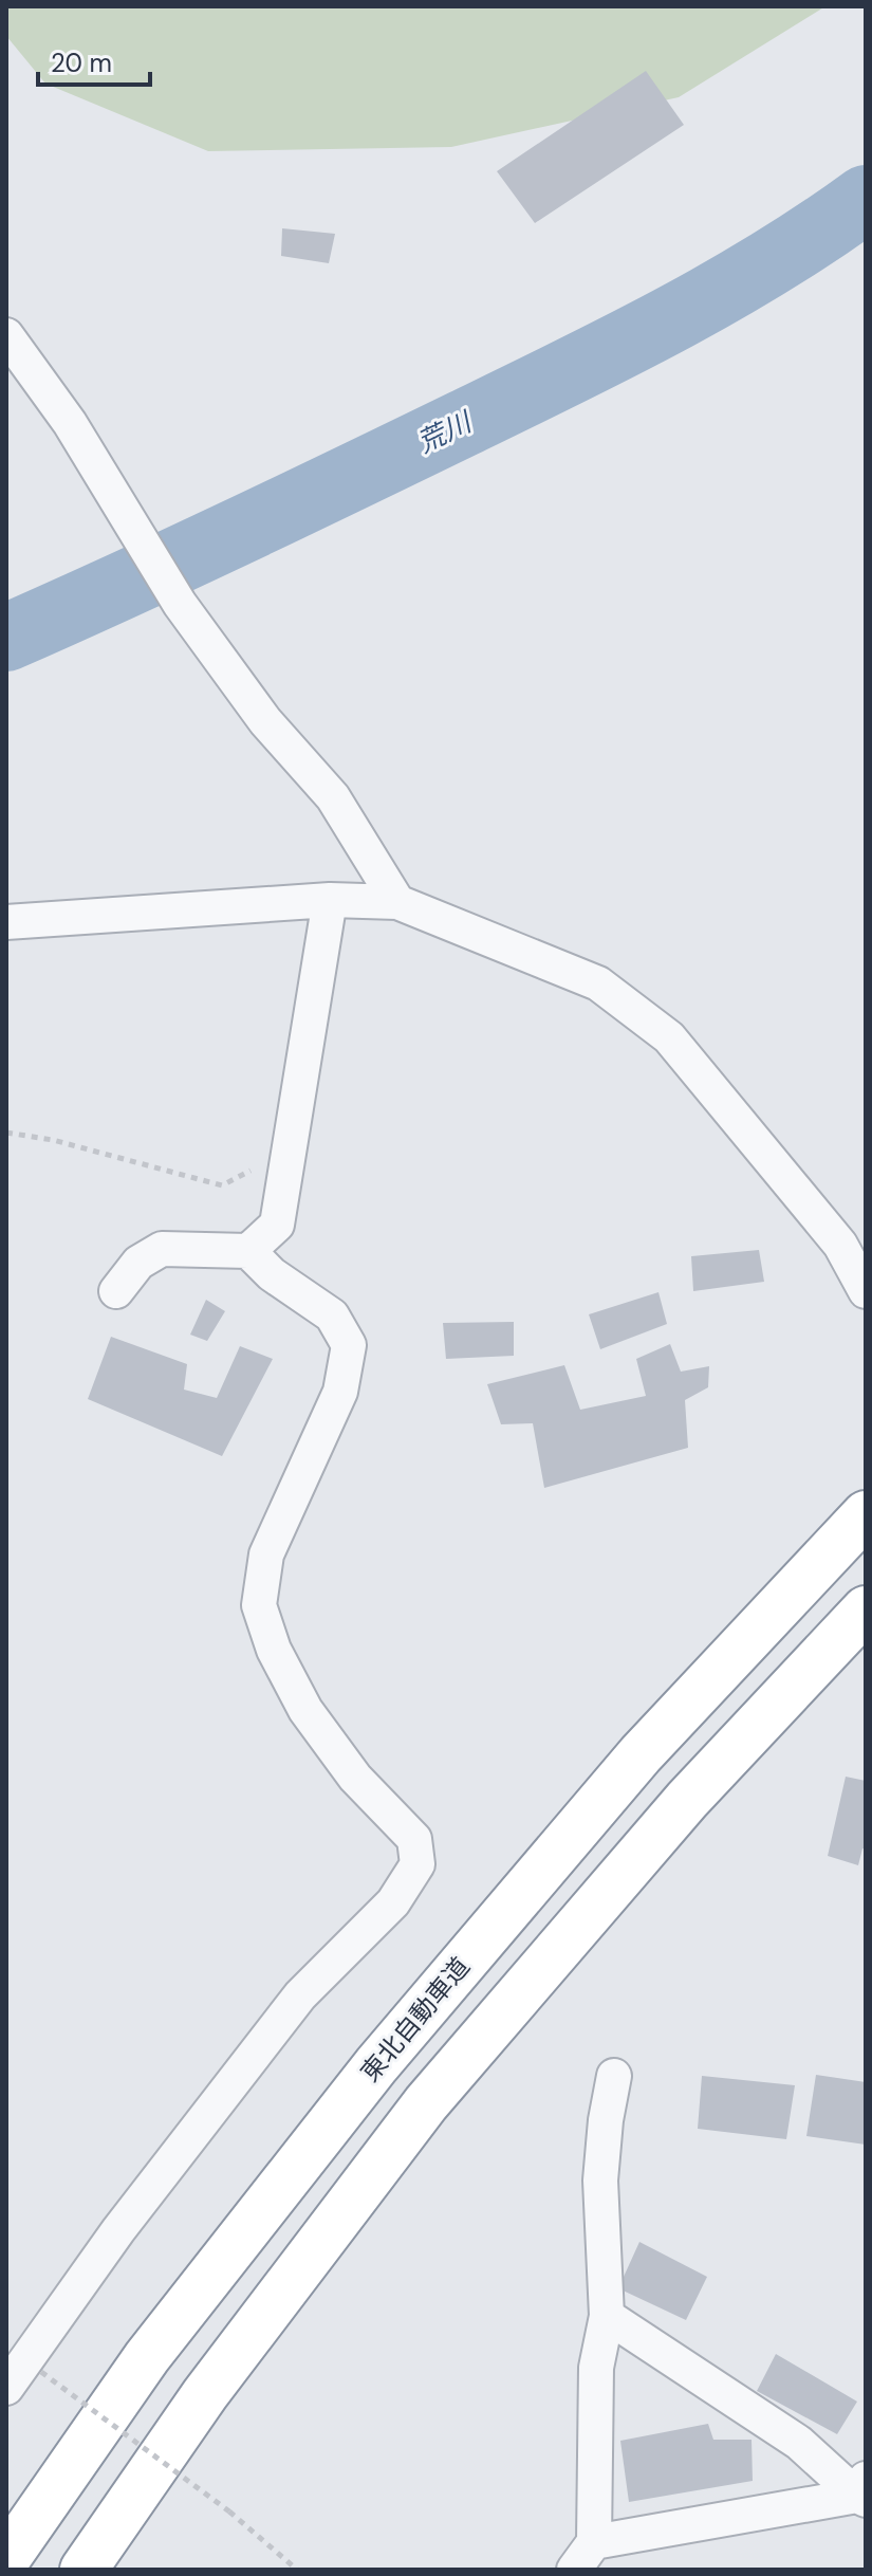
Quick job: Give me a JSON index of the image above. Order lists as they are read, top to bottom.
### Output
{
  "streets": {
    "highway": ["東北自動車道"]
  },
  "water": ["荒川"],
  "scale_bar": "20 m"
}
